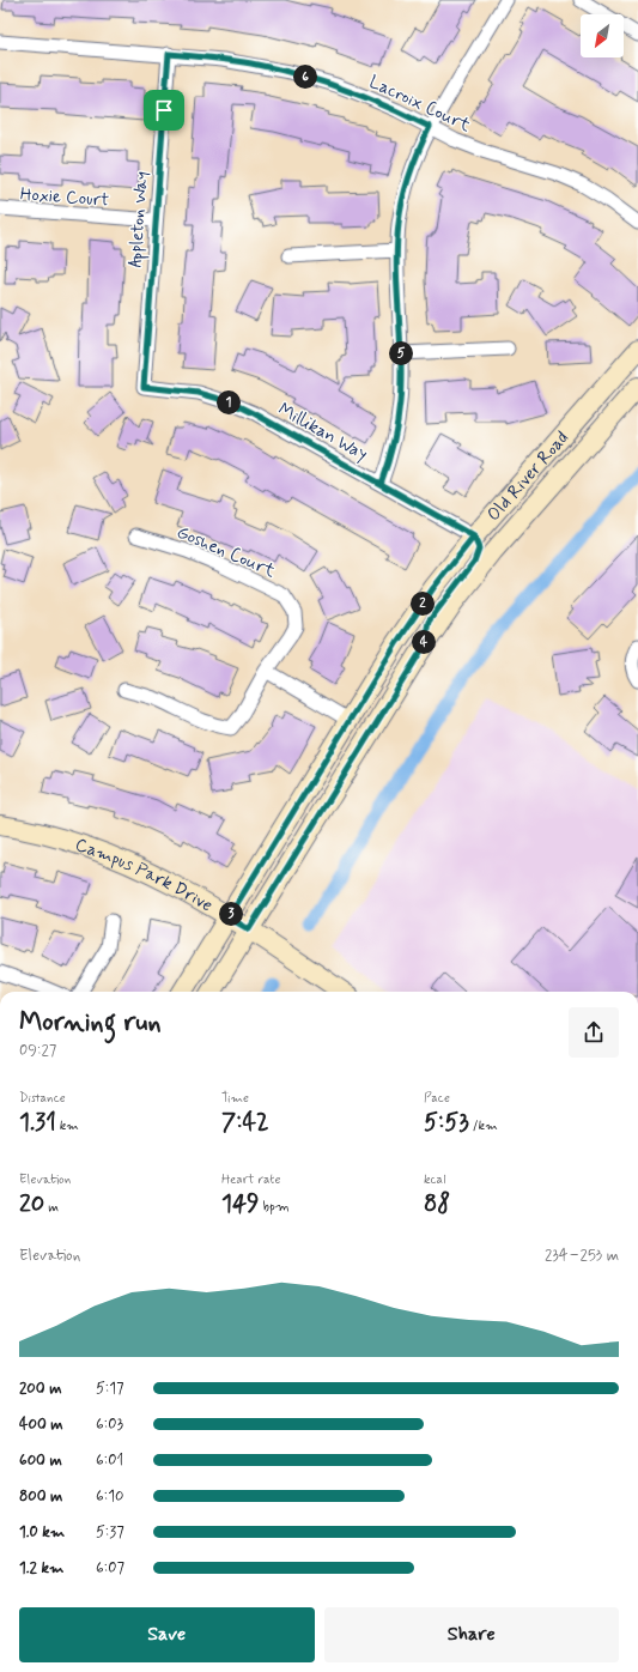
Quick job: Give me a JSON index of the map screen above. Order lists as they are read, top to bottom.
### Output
{
  "streets": {
    "main road": ["Old River Road", "Campus Park Drive"],
    "street": [
      "Lacroix Court",
      "Hoxie Court",
      "Appleton Way",
      "Millikan Way",
      "Goshen Court"
    ]
  },
  "crossings": [
    ["Lacroix Court", "Appleton Way"],
    ["Hoxie Court", "Appleton Way"],
    ["Appleton Way", "Millikan Way"],
    ["Millikan Way", "Old River Road"],
    ["Old River Road", "Campus Park Drive"]
  ],
  "north": "bottom left",
  "page": {
    "pins": [
      "6",
      "5",
      "1",
      "2",
      "4",
      "3"
    ],
    "heading": ["Morning run", "09:27"],
    "stats": [
      ["Distance", "1.31 km"],
      ["Time", "7:42"],
      ["Pace", "5:53 /km"],
      ["Elevation", "20 m"],
      ["Heart rate", "149 bpm"],
      ["kcal", "88"]
    ],
    "chart": ["Elevation", "234–253 m"],
    "list": [
      {
        "name": "200 m",
        "note": "5:17"
      },
      {
        "name": "400 m",
        "note": "6:03"
      },
      {
        "name": "600 m",
        "note": "6:01"
      },
      {
        "name": "800 m",
        "note": "6:10"
      },
      {
        "name": "1.0 km",
        "note": "5:37"
      },
      {
        "name": "1.2 km",
        "note": "6:07"
      }
    ],
    "buttons": ["Save", "Share"]
  }
}
